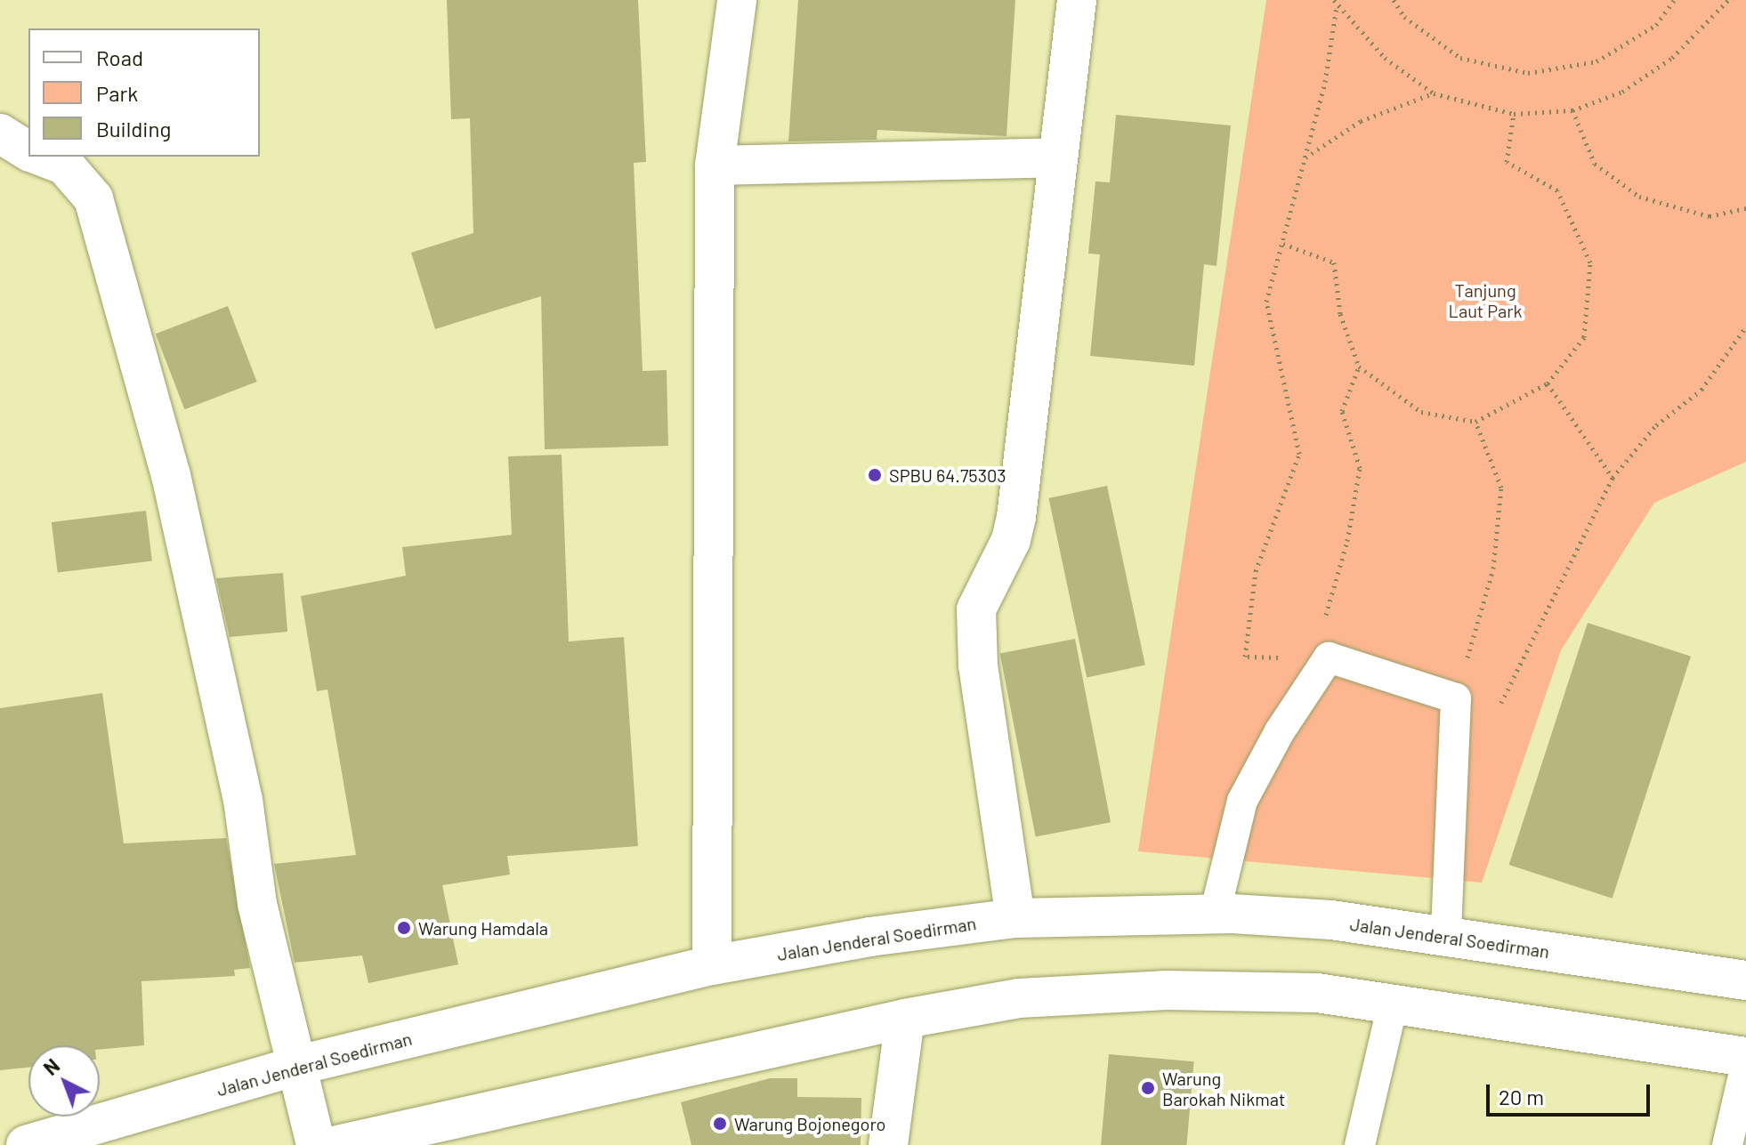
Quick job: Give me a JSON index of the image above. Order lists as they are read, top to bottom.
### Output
{
  "streets": {
    "street": ["Jalan Jenderal Soedirman"]
  },
  "parks": ["Tanjung Laut Park"],
  "places": [
    "SPBU 64.75303",
    "Warung Hamdala",
    "Warung Barokah Nikmat",
    "Warung Bojonegoro"
  ],
  "legend": ["Road", "Park", "Building"],
  "scale_bar": "20 m",
  "north": "top left"
}
